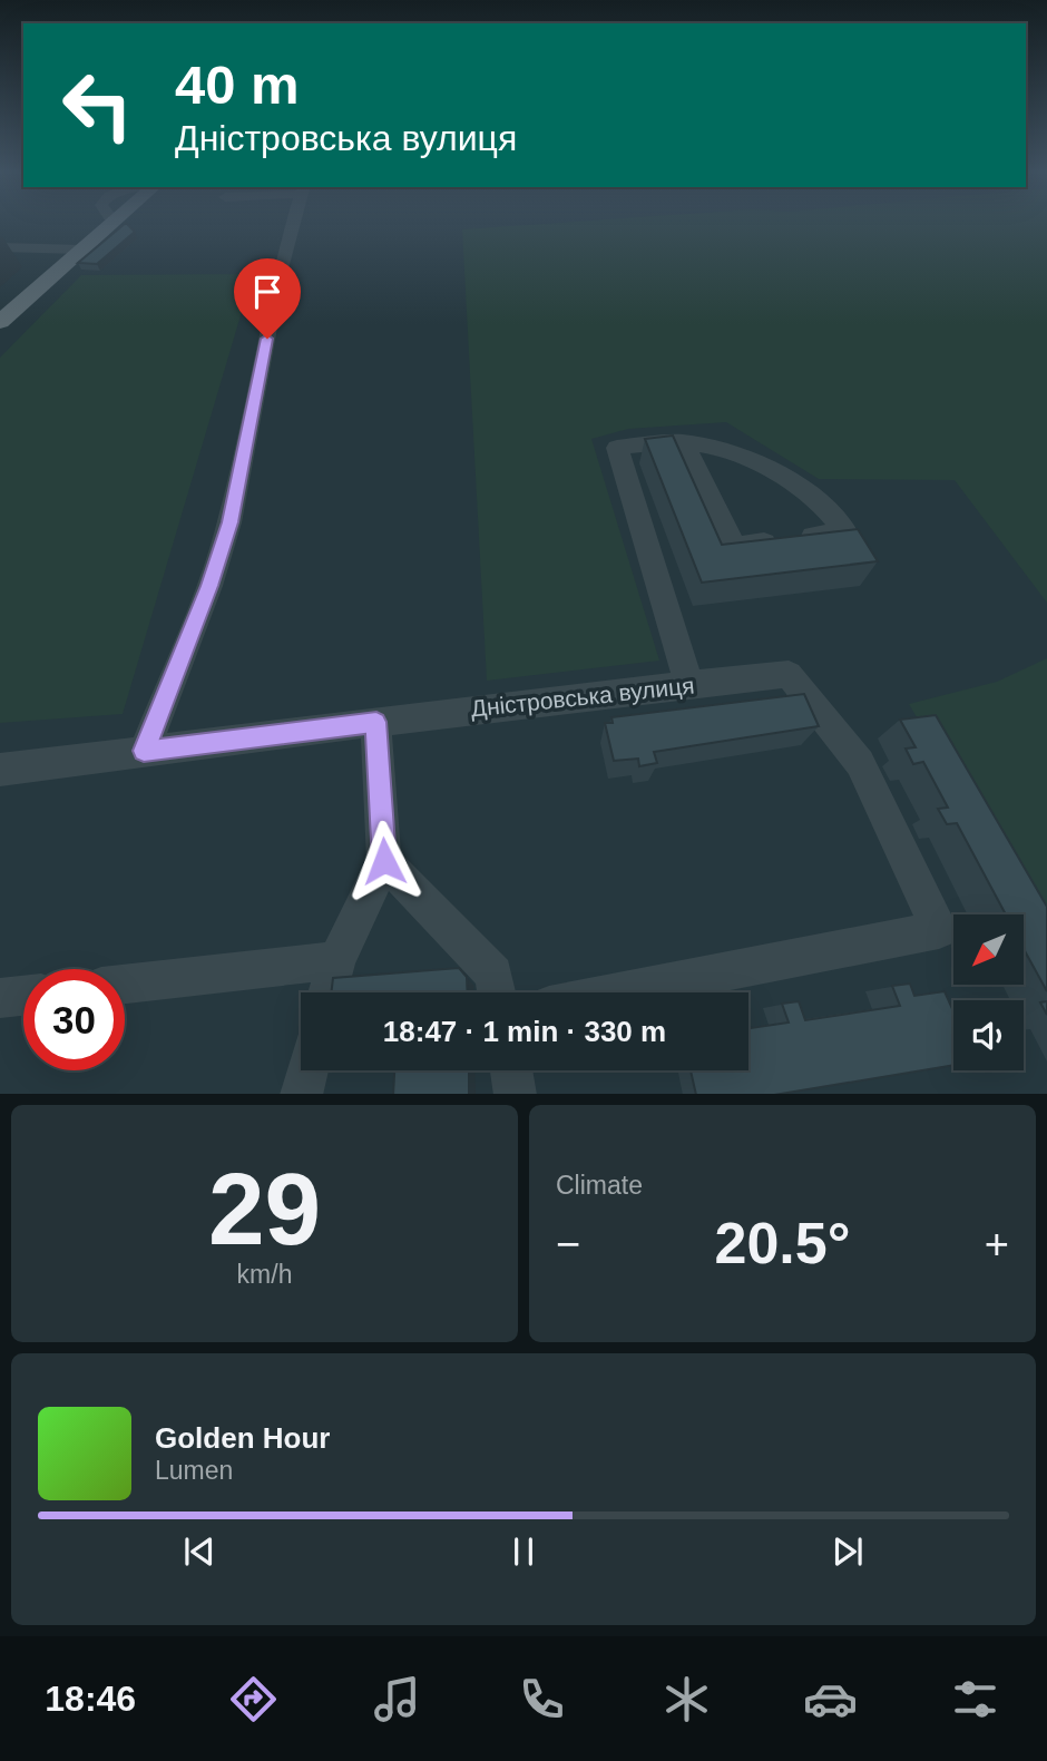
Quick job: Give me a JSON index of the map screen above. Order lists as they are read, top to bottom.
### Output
{
  "streets": {
    "street": ["Дністровська вулиця"]
  },
  "north": "bottom left",
  "page": {
    "turn": ["40 m", "Дністровська вулиця"],
    "limit": "30",
    "trip": "18:47 · 1 min · 330 m",
    "tile": [
      ["29", "km/h"],
      "Climate"
    ],
    "heat": ["−", "20.5°", "+"],
    "song": ["Golden Hour", "Lumen"],
    "tabs": "18:46"
  }
}
